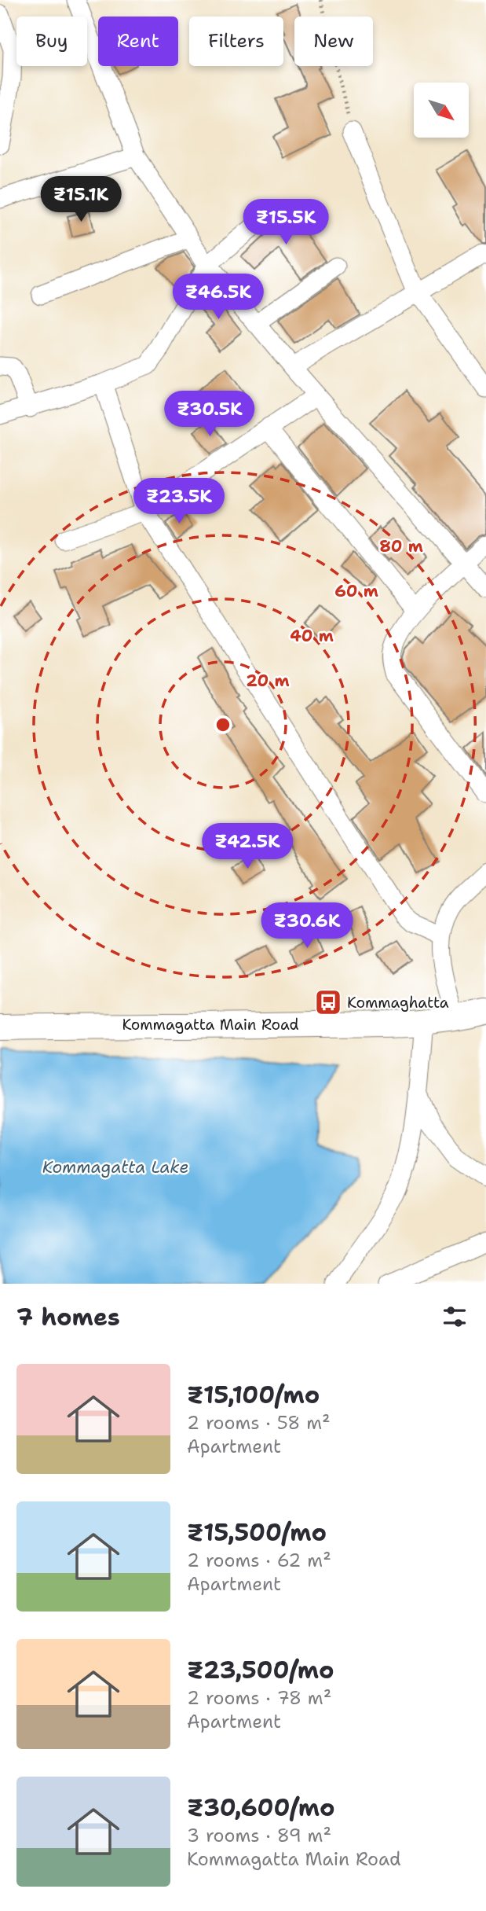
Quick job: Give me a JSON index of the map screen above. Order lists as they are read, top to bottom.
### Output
{
  "streets": {
    "main road": ["Kommagatta Main Road"]
  },
  "water": ["Kommagatta Lake"],
  "places": {
    "bus stop": ["Kommaghatta"]
  },
  "north": "bottom right",
  "page": {
    "chip": [
      "Buy",
      "Rent",
      "Filters",
      "New"
    ],
    "price": [
      "₹15.1K",
      "₹15.5K",
      "₹46.5K",
      "₹30.5K",
      "₹23.5K",
      "₹42.5K",
      "₹30.6K"
    ],
    "heading": "7 homes",
    "list": [
      {
        "name": "₹15,100/mo",
        "note": "2 rooms · 58 m² · Apartment"
      },
      {
        "name": "₹15,500/mo",
        "note": "2 rooms · 62 m² · Apartment"
      },
      {
        "name": "₹23,500/mo",
        "note": "2 rooms · 78 m² · Apartment"
      },
      {
        "name": "₹30,600/mo",
        "note": "3 rooms · 89 m² · Kommagatta Main Road"
      }
    ]
  },
  "rings": [
    "80 m",
    "60 m",
    "40 m",
    "20 m"
  ]
}
